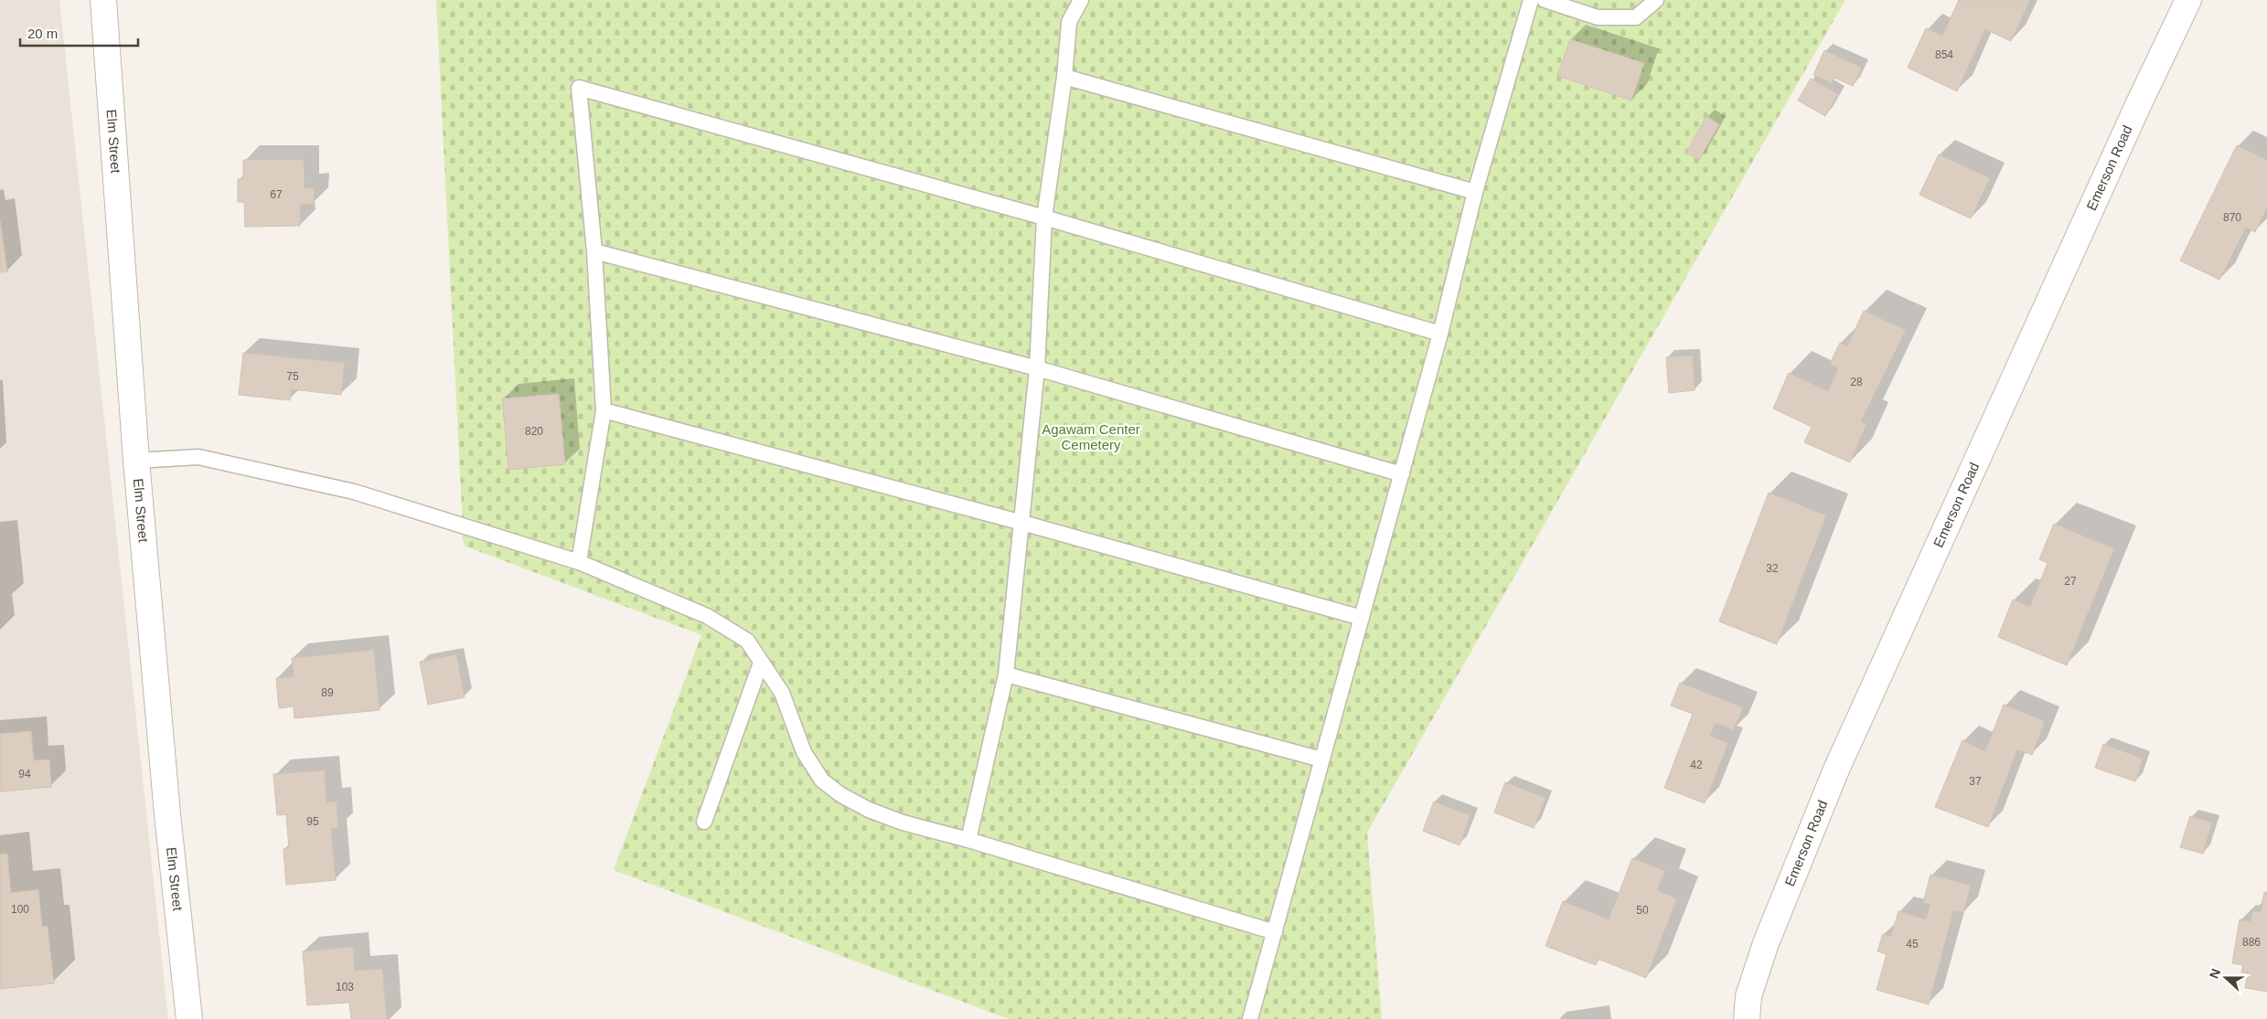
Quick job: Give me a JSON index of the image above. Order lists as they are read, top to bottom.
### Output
{
  "streets": {
    "street": ["Elm Street", "Emerson Road"]
  },
  "parks": ["Agawam Center Cemetery"],
  "house_numbers": [
    "854",
    "67",
    "870",
    "75",
    "28",
    "820",
    "32",
    "27",
    "89",
    "42",
    "94",
    "37",
    "95",
    "100",
    "50",
    "886",
    "45",
    "103"
  ],
  "scale_bar": "20 m",
  "north": "left"
}
